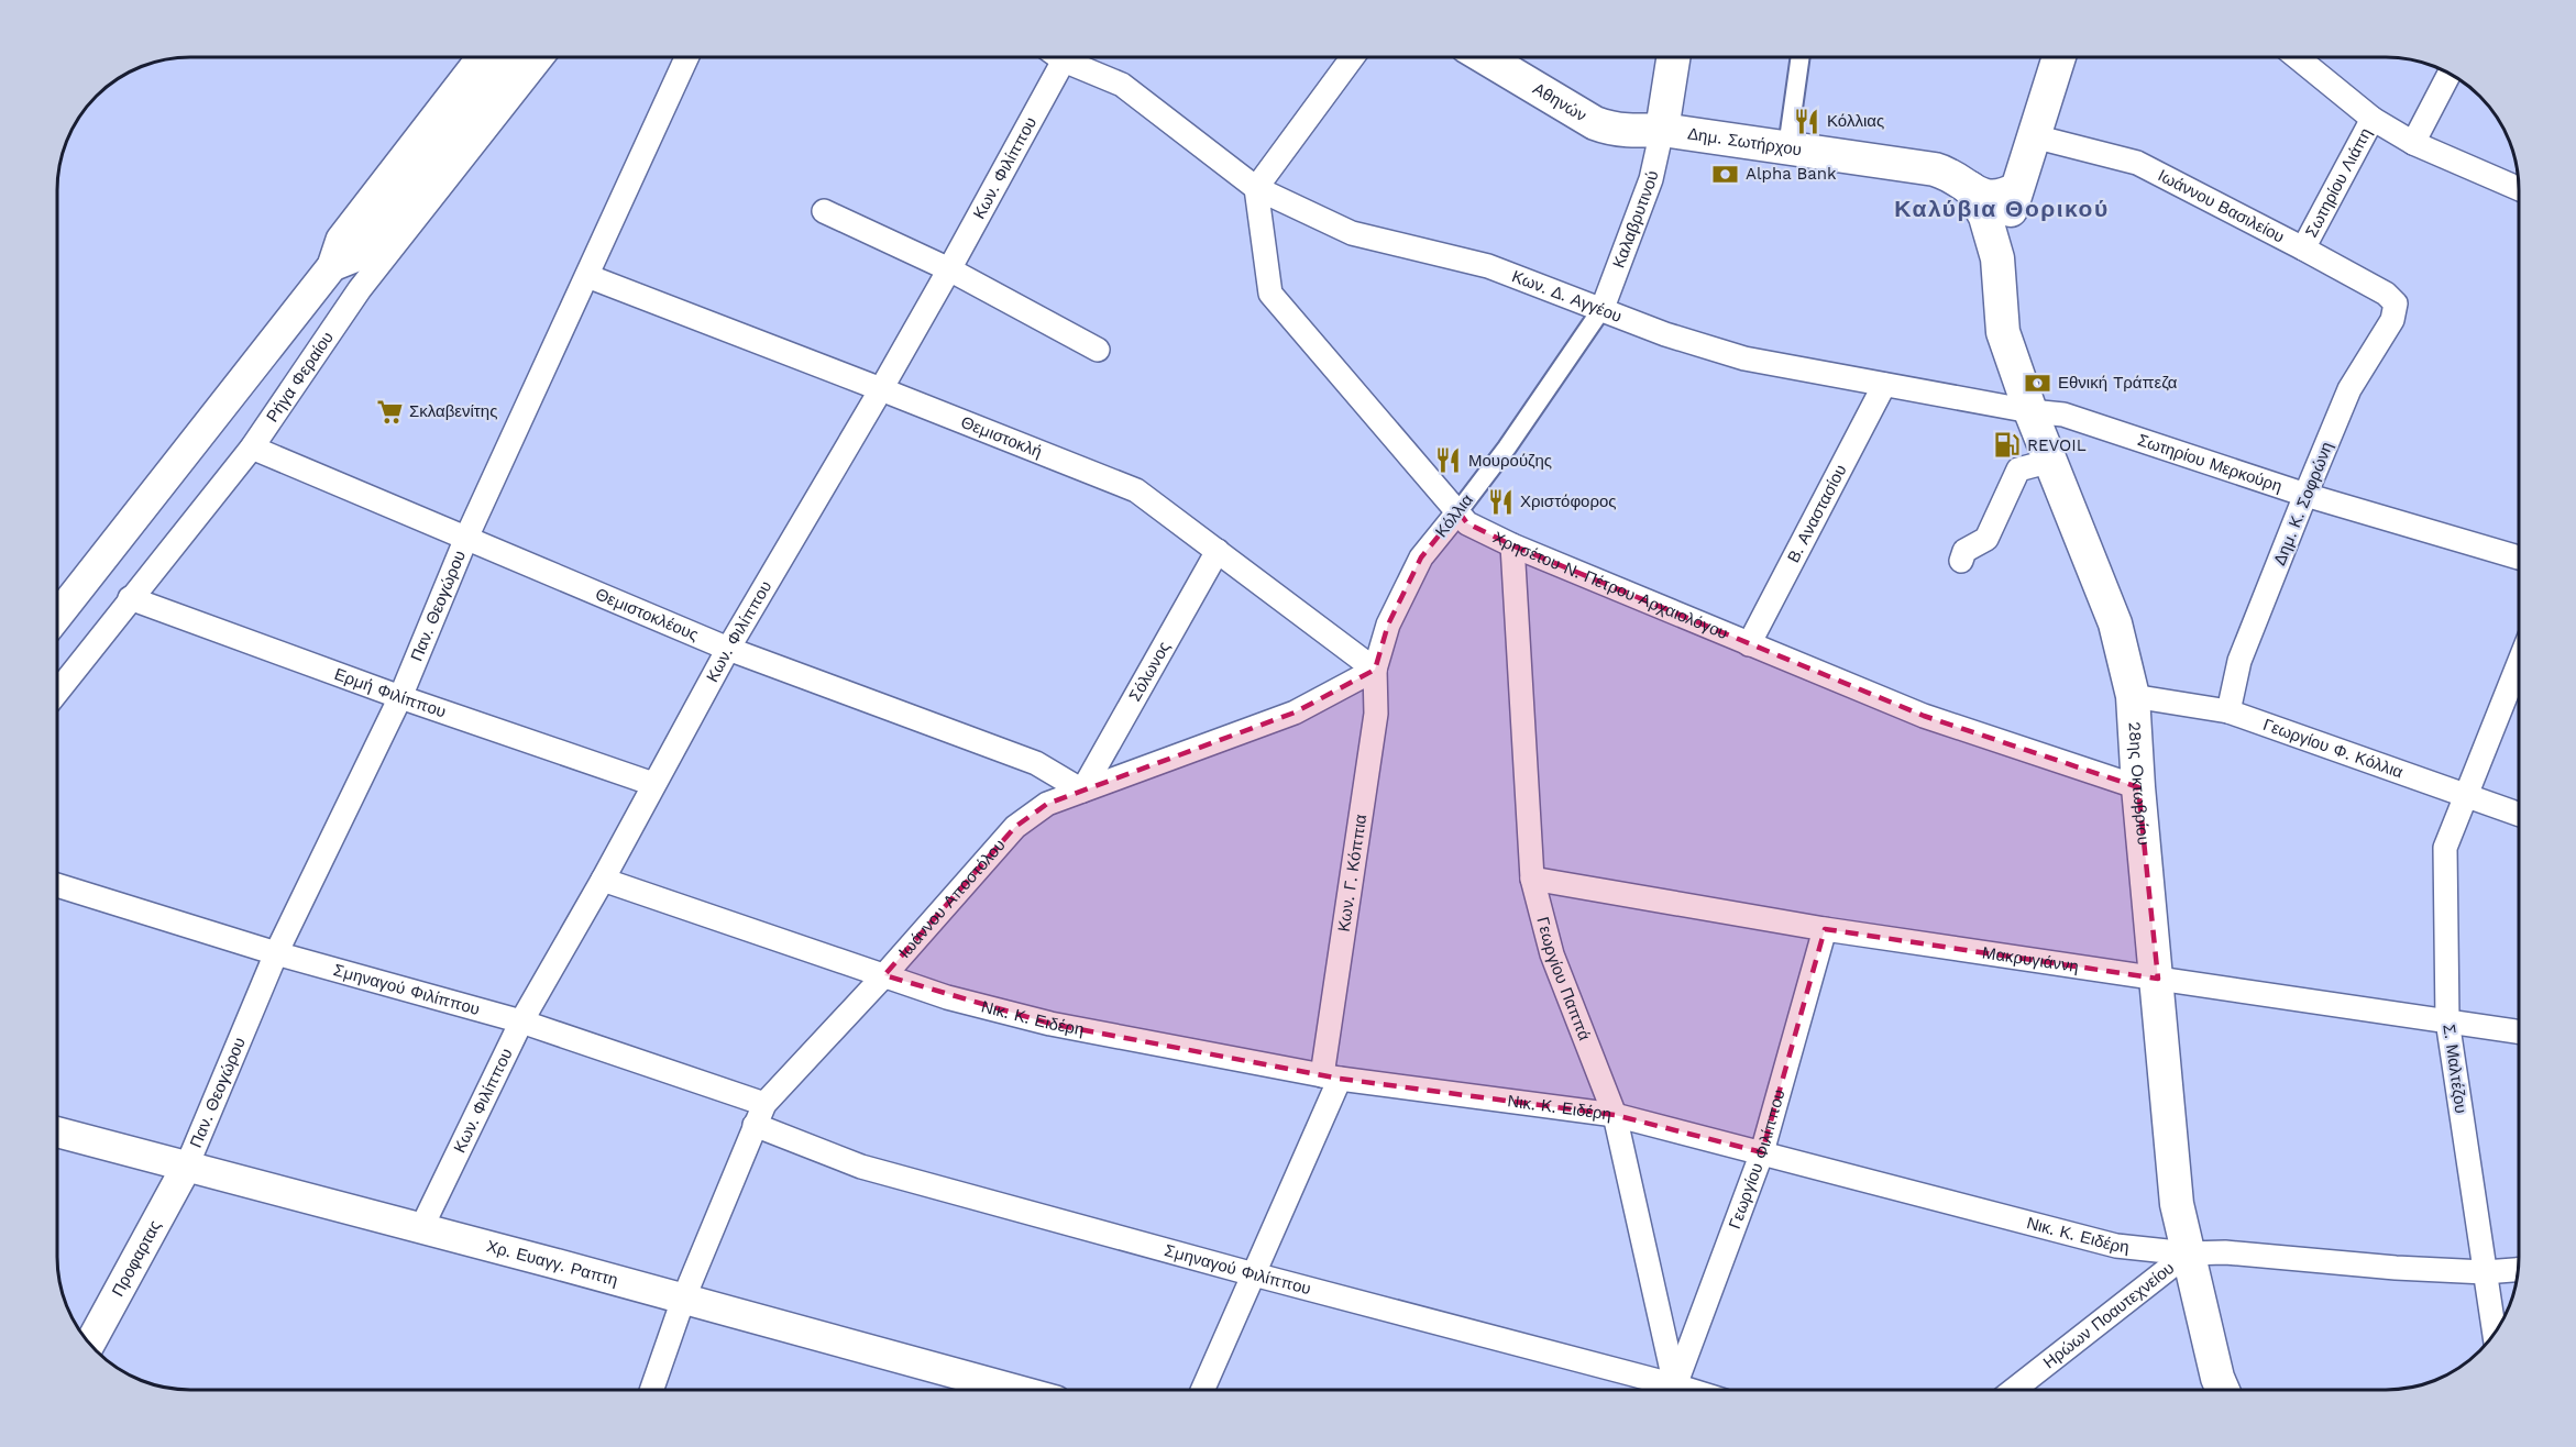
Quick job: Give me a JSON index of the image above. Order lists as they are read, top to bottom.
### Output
{
  "streets": {
    "main road": ["Αθηνών", "Δημ. Σωτήρχου", "28ης Οκτωβρίου"],
    "street": [
      "Κων. Φιλίππου",
      "Σωτηρίου Λιάπη",
      "Ιωάννου Βασιλείου",
      "Καλαβρυτινού",
      "Κων. Δ. Αγγέου",
      "Ρήγα Φεραίου",
      "Θεμιστοκλή",
      "Σωτηρίου Μερκούρη",
      "Δημ. Κ. Σοφρώνη",
      "Β. Αναστασίου",
      "Κόλλια",
      "Χρησέτου Ν. Πέτρου Αρχαιολόγου",
      "Παν. Θεογώρου",
      "Θεμιστοκλέους",
      "Σόλωνος",
      "Ερμή Φιλίππου",
      "Γεωργίου Φ. Κόλλια",
      "Κων. Γ. Κόππια",
      "Ιωάννου Αποστόλου",
      "Μακρυγιάννη",
      "Γεωργίου Παππά",
      "Σμηναγού Φιλίππου",
      "Νικ. Κ. Ειδέρη",
      "Σ. Μαλτέζου",
      "Γεωργίου Φιλίππου",
      "Προφαρτας",
      "Χρ. Ευαγγ. Ραπτη",
      "Ηρώων Ποαυτεχνείου"
    ]
  },
  "crossings": [
    ["Αθηνών", "Δημ. Σωτήρχου"],
    ["Αθηνών", "Καλαβρυτινού"],
    ["Δημ. Σωτήρχου", "Καλαβρυτινού"],
    ["Δημ. Σωτήρχου", "28ης Οκτωβρίου"],
    ["Κων. Φιλίππου", "Θεμιστοκλή"],
    ["Κων. Φιλίππου", "Θεμιστοκλέους"],
    ["Κων. Φιλίππου", "Ερμή Φιλίππου"],
    ["Κων. Φιλίππου", "Σμηναγού Φιλίππου"],
    ["Κων. Φιλίππου", "Νικ. Κ. Ειδέρη"],
    ["Κων. Φιλίππου", "Χρ. Ευαγγ. Ραπτη"],
    ["Σωτηρίου Λιάπη", "Ιωάννου Βασιλείου"],
    ["Ιωάννου Βασιλείου", "Δημ. Κ. Σοφρώνη"],
    ["Καλαβρυτινού", "Κων. Δ. Αγγέου"],
    ["Καλαβρυτινού", "Κόλλια"],
    ["Κων. Δ. Αγγέου", "Σωτηρίου Μερκούρη"],
    ["Κων. Δ. Αγγέου", "Β. Αναστασίου"],
    ["Κων. Δ. Αγγέου", "Κόλλια"],
    ["Κων. Δ. Αγγέου", "Χρησέτου Ν. Πέτρου Αρχαιολόγου"],
    ["Ρήγα Φεραίου", "Θεμιστοκλέους"],
    ["Ρήγα Φεραίου", "Ερμή Φιλίππου"],
    ["Θεμιστοκλή", "Κόλλια"],
    ["Θεμιστοκλή", "Παν. Θεογώρου"],
    ["Θεμιστοκλή", "Σόλωνος"],
    ["Θεμιστοκλή", "Κων. Γ. Κόππια"],
    ["Θεμιστοκλή", "Ιωάννου Αποστόλου"],
    ["Σωτηρίου Μερκούρη", "Δημ. Κ. Σοφρώνη"],
    ["Σωτηρίου Μερκούρη", "Β. Αναστασίου"],
    ["Σωτηρίου Μερκούρη", "28ης Οκτωβρίου"],
    ["Δημ. Κ. Σοφρώνη", "Γεωργίου Φ. Κόλλια"],
    ["Β. Αναστασίου", "Χρησέτου Ν. Πέτρου Αρχαιολόγου"],
    ["Κόλλια", "Χρησέτου Ν. Πέτρου Αρχαιολόγου"],
    ["Κόλλια", "Κων. Γ. Κόππια"],
    ["Κόλλια", "Ιωάννου Αποστόλου"],
    ["Χρησέτου Ν. Πέτρου Αρχαιολόγου", "28ης Οκτωβρίου"],
    ["Χρησέτου Ν. Πέτρου Αρχαιολόγου", "Γεωργίου Παππά"],
    ["Παν. Θεογώρου", "Θεμιστοκλέους"],
    ["Παν. Θεογώρου", "Ερμή Φιλίππου"],
    ["Παν. Θεογώρου", "Σμηναγού Φιλίππου"],
    ["Παν. Θεογώρου", "Προφαρτας"],
    ["Παν. Θεογώρου", "Χρ. Ευαγγ. Ραπτη"],
    ["Θεμιστοκλέους", "Σόλωνος"],
    ["Θεμιστοκλέους", "Ιωάννου Αποστόλου"],
    ["Σόλωνος", "Ιωάννου Αποστόλου"],
    ["Γεωργίου Φ. Κόλλια", "28ης Οκτωβρίου"],
    ["Γεωργίου Φ. Κόλλια", "Σ. Μαλτέζου"],
    ["28ης Οκτωβρίου", "Μακρυγιάννη"],
    ["28ης Οκτωβρίου", "Νικ. Κ. Ειδέρη"],
    ["28ης Οκτωβρίου", "Ηρώων Ποαυτεχνείου"],
    ["Κων. Γ. Κόππια", "Ιωάννου Αποστόλου"],
    ["Κων. Γ. Κόππια", "Σμηναγού Φιλίππου"],
    ["Κων. Γ. Κόππια", "Νικ. Κ. Ειδέρη"],
    ["Ιωάννου Αποστόλου", "Σμηναγού Φιλίππου"],
    ["Ιωάννου Αποστόλου", "Νικ. Κ. Ειδέρη"],
    ["Ιωάννου Αποστόλου", "Χρ. Ευαγγ. Ραπτη"],
    ["Μακρυγιάννη", "Γεωργίου Παππά"],
    ["Μακρυγιάννη", "Σ. Μαλτέζου"],
    ["Μακρυγιάννη", "Γεωργίου Φιλίππου"],
    ["Γεωργίου Παππά", "Νικ. Κ. Ειδέρη"],
    ["Νικ. Κ. Ειδέρη", "Σ. Μαλτέζου"],
    ["Νικ. Κ. Ειδέρη", "Γεωργίου Φιλίππου"],
    ["Νικ. Κ. Ειδέρη", "Ηρώων Ποαυτεχνείου"],
    ["Προφαρτας", "Χρ. Ευαγγ. Ραπτη"]
  ],
  "districts": ["Καλύβια Θορικού"],
  "places": {
    "restaurant": ["Κόλλιας", "Μουρούζης", "Χριστόφορος"],
    "bank": ["Alpha Bank", "Εθνική Τράπεζα"],
    "supermarket": ["Σκλαβενίτης"],
    "fuel station": ["REVOIL"]
  }
}
